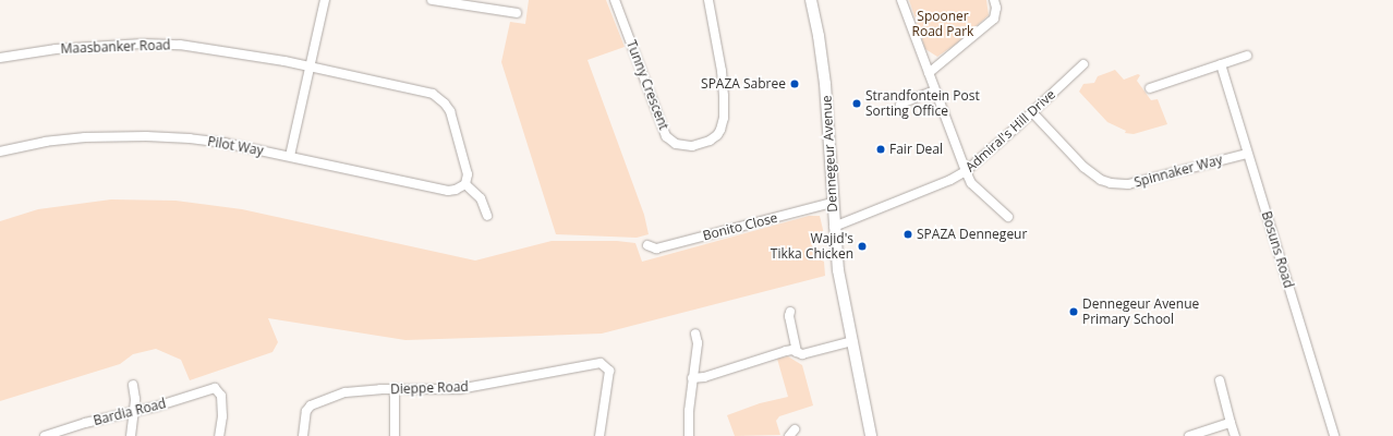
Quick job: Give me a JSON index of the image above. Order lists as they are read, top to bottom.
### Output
{
  "streets": {
    "street": [
      "Maasbanker Road",
      "Tunny Crescent",
      "Admiral's Hill Drive",
      "Pilot Way",
      "Dennegeur Avenue",
      "Spinnaker Way",
      "Bonito Close",
      "Bosuns Road",
      "Dieppe Road",
      "Bardia Road"
    ]
  },
  "crossings": [
    ["Admiral's Hill Drive", "Dennegeur Avenue"],
    ["Admiral's Hill Drive", "Spinnaker Way"],
    ["Dennegeur Avenue", "Bonito Close"],
    ["Spinnaker Way", "Bosuns Road"]
  ],
  "parks": ["Spooner Road Park"],
  "places": [
    "SPAZA Sabree",
    "Strandfontein Post Sorting Office",
    "Fair Deal",
    "SPAZA Dennegeur",
    "Wajid's Tikka Chicken",
    "Dennegeur Avenue Primary School"
  ]
}
